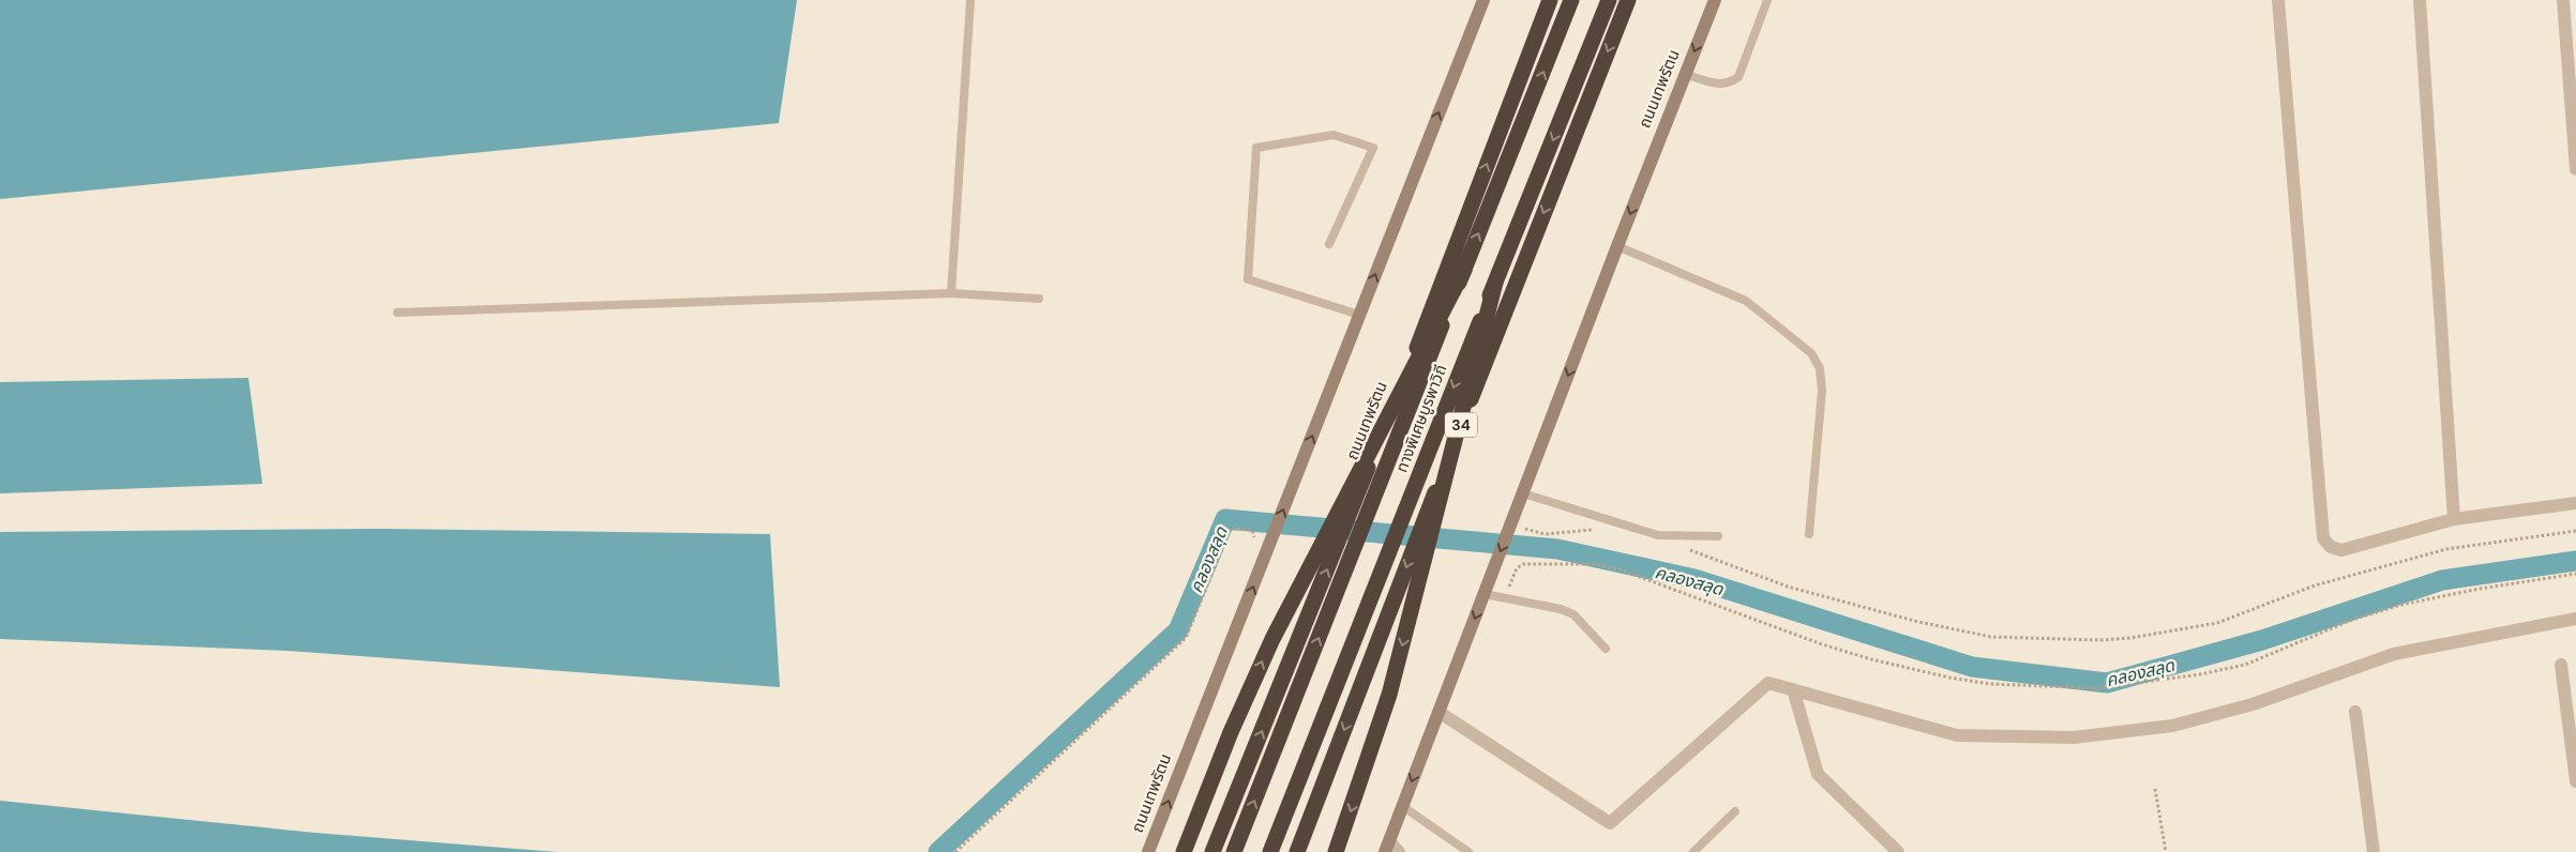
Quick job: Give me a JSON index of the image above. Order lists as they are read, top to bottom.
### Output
{
  "streets": {
    "highway": ["ถนนเทพรัตน", "ทางพิเศษบูรพาวิถี", "34"]
  },
  "water": ["คลองสลุด"]
}
